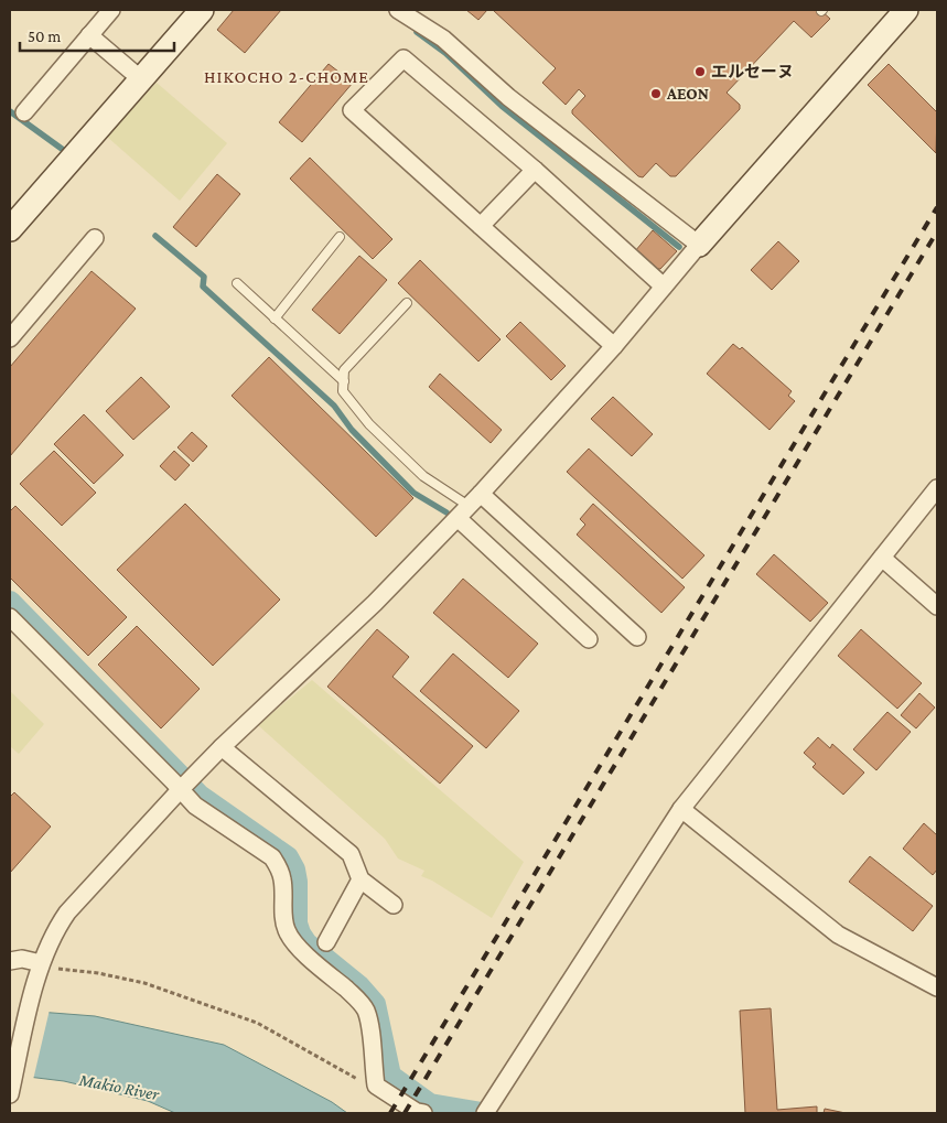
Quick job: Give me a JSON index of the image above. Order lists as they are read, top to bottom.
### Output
{
  "districts": ["HIKOCHO 2-CHOME"],
  "water": ["Makio River"],
  "places": ["エルセーヌ", "AEON"],
  "scale_bar": "50 m"
}
